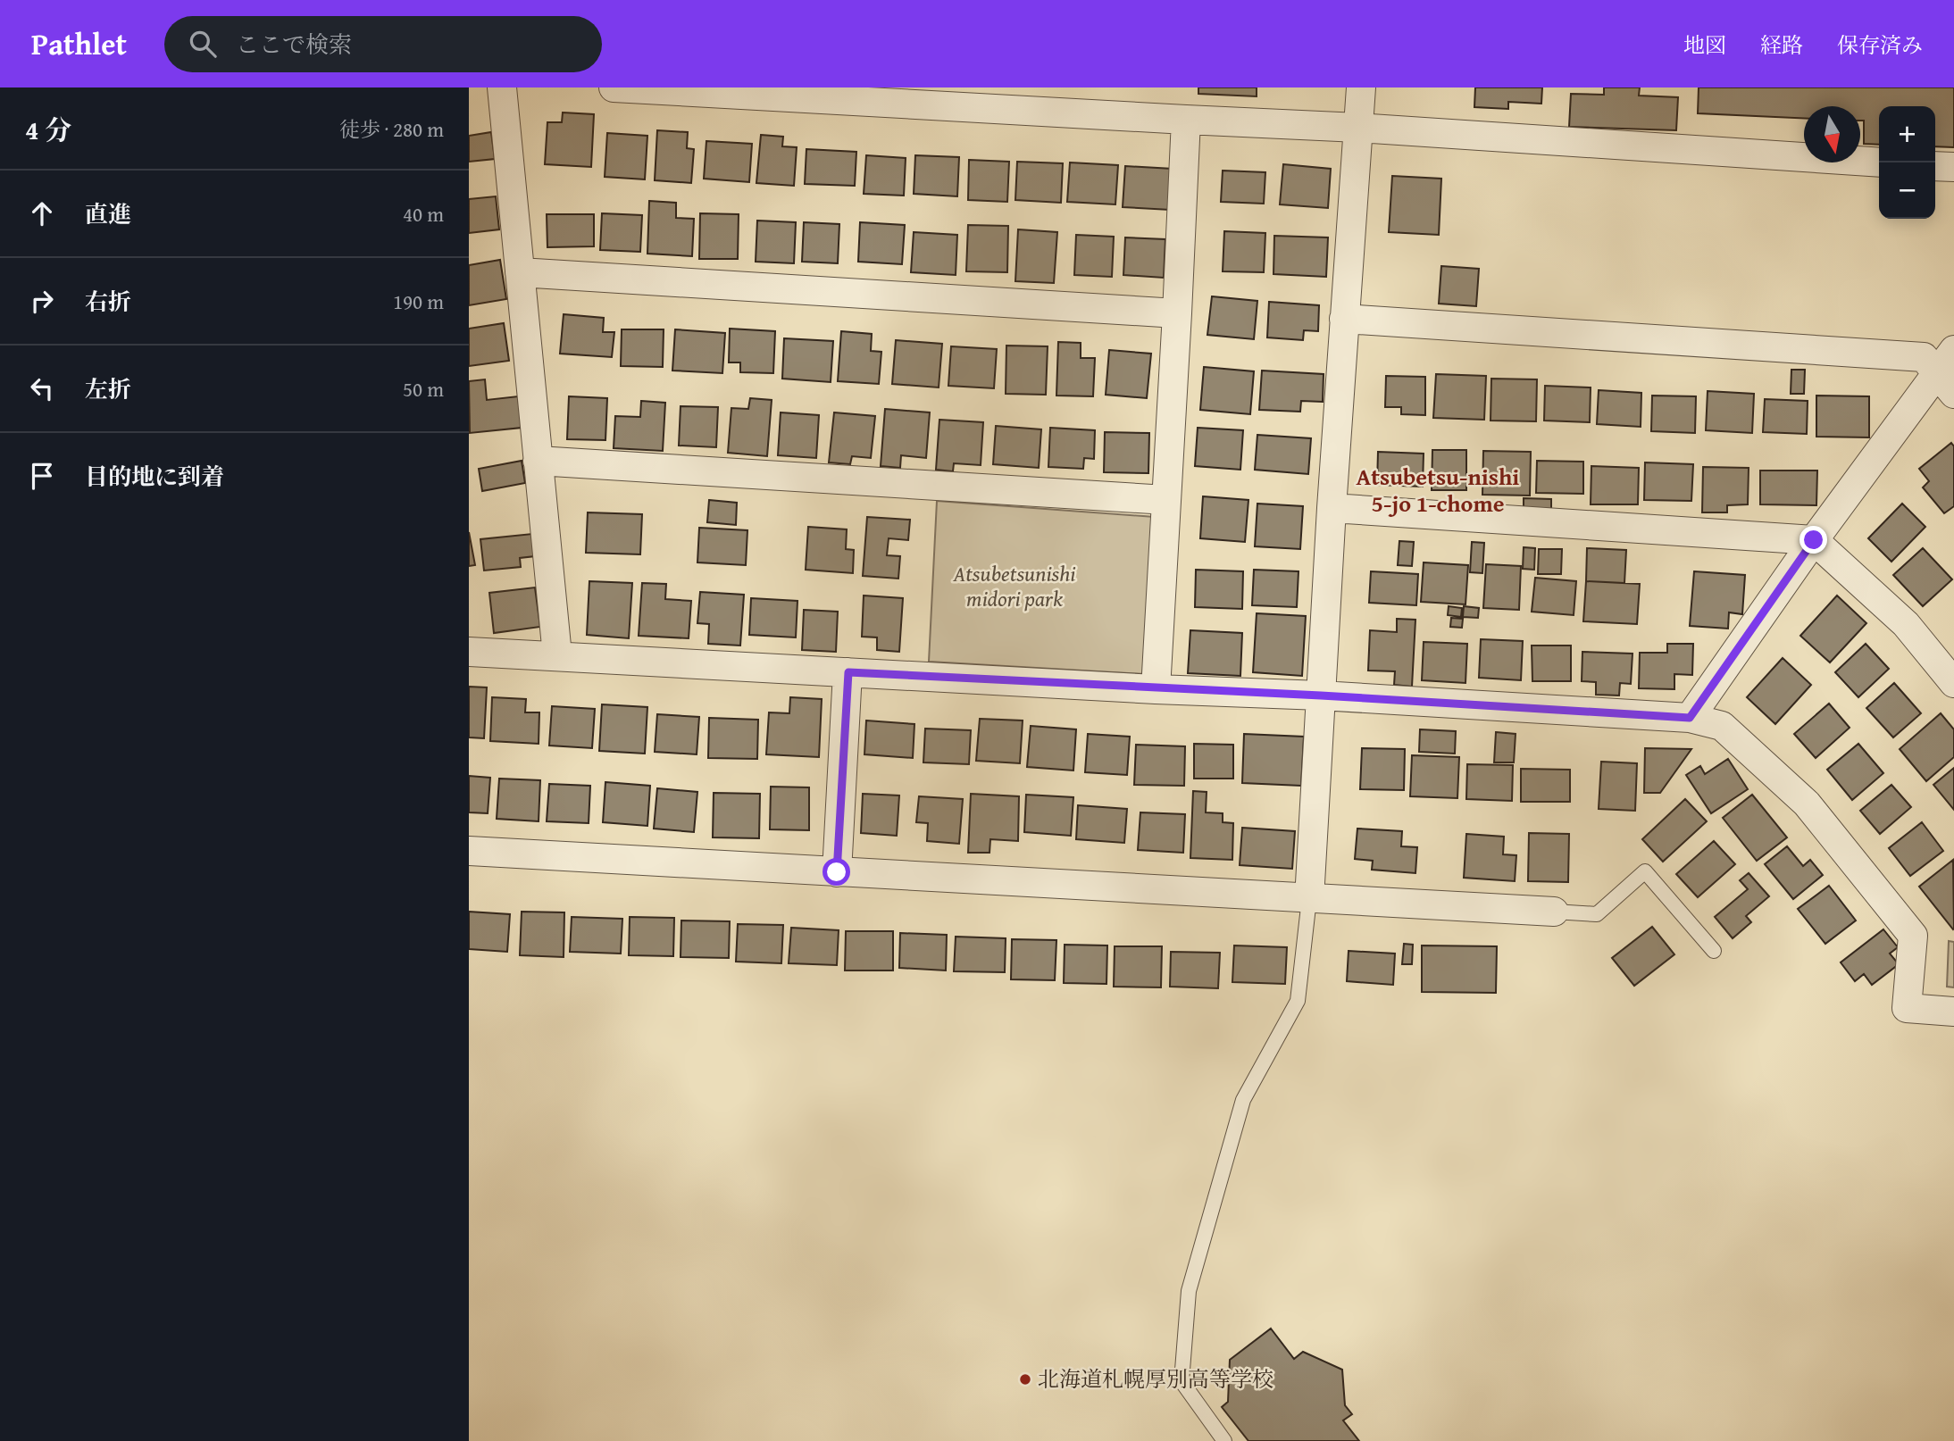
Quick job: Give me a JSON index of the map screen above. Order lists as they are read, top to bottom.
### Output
{
  "districts": ["Atsubetsu-nishi 5-jo 1-chome"],
  "parks": ["Atsubetsunishi midori park"],
  "places": ["北海道札幌厚別高等学校"],
  "north": "bottom",
  "page": {
    "header": "Pathlet",
    "search": "ここで検索",
    "nav": ["地図", "経路", "保存済み"],
    "heading": ["4 分", "徒歩 · 280 m"],
    "map_buttons": ["+", "−"],
    "list": [
      ["直進", "40 m"],
      ["右折", "190 m"],
      ["左折", "50 m"],
      "目的地に到着"
    ]
  }
}
